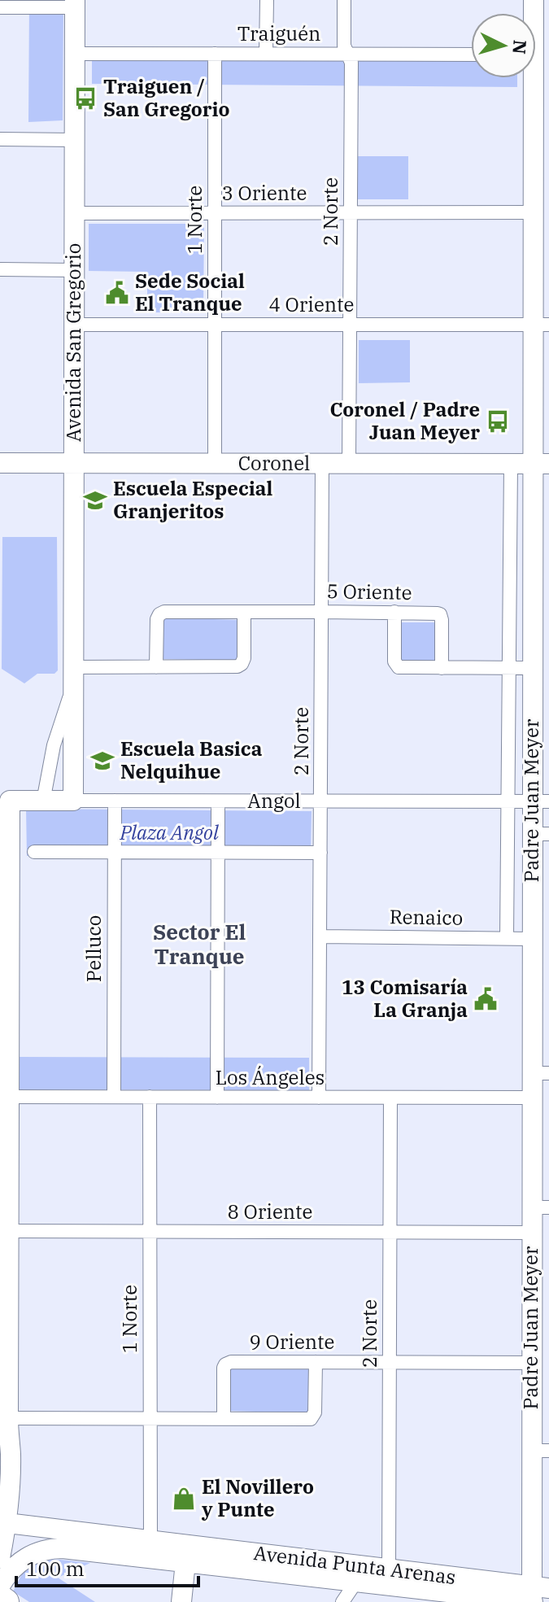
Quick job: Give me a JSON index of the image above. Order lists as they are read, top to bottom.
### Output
{
  "streets": {
    "main road": [
      "Avenida San Gregorio",
      "Coronel",
      "Padre Juan Meyer",
      "Angol",
      "Avenida Punta Arenas"
    ],
    "street": [
      "Traiguén",
      "3 Oriente",
      "2 Norte",
      "1 Norte",
      "4 Oriente",
      "5 Oriente",
      "Renaico",
      "Pelluco",
      "Los Ángeles",
      "8 Oriente",
      "9 Oriente"
    ]
  },
  "crossings": [
    ["Traiguén", "2 Norte"],
    ["Traiguén", "1 Norte"],
    ["Traiguén", "Avenida San Gregorio"],
    ["3 Oriente", "2 Norte"],
    ["3 Oriente", "1 Norte"],
    ["3 Oriente", "Avenida San Gregorio"],
    ["3 Oriente", "Padre Juan Meyer"],
    ["2 Norte", "4 Oriente"],
    ["2 Norte", "Coronel"],
    ["2 Norte", "5 Oriente"],
    ["2 Norte", "Angol"],
    ["2 Norte", "Renaico"],
    ["2 Norte", "Los Ángeles"],
    ["2 Norte", "8 Oriente"],
    ["2 Norte", "9 Oriente"],
    ["2 Norte", "Avenida Punta Arenas"],
    ["1 Norte", "4 Oriente"],
    ["1 Norte", "Coronel"],
    ["1 Norte", "Los Ángeles"],
    ["1 Norte", "8 Oriente"],
    ["1 Norte", "Avenida Punta Arenas"],
    ["4 Oriente", "Avenida San Gregorio"],
    ["4 Oriente", "Padre Juan Meyer"],
    ["Avenida San Gregorio", "Coronel"],
    ["Avenida San Gregorio", "Angol"],
    ["Coronel", "Padre Juan Meyer"],
    ["Padre Juan Meyer", "Angol"],
    ["Padre Juan Meyer", "Renaico"],
    ["Padre Juan Meyer", "Los Ángeles"],
    ["Padre Juan Meyer", "8 Oriente"],
    ["Padre Juan Meyer", "9 Oriente"],
    ["Padre Juan Meyer", "Avenida Punta Arenas"],
    ["Angol", "Pelluco"],
    ["Pelluco", "Los Ángeles"]
  ],
  "districts": ["Sector El Tranque"],
  "parks": ["Plaza Angol"],
  "places": {
    "bus stop": ["Traiguen / San Gregorio", "Coronel / Padre Juan Meyer"],
    "public building": ["Sede Social El Tranque", "13 Comisaría La Granja"],
    "school or university": ["Escuela Especial Granjeritos", "Escuela Basica Nelquihue"],
    "shop": ["El Novillero y Punte"]
  },
  "scale_bar": "100 m",
  "north": "right"
}
